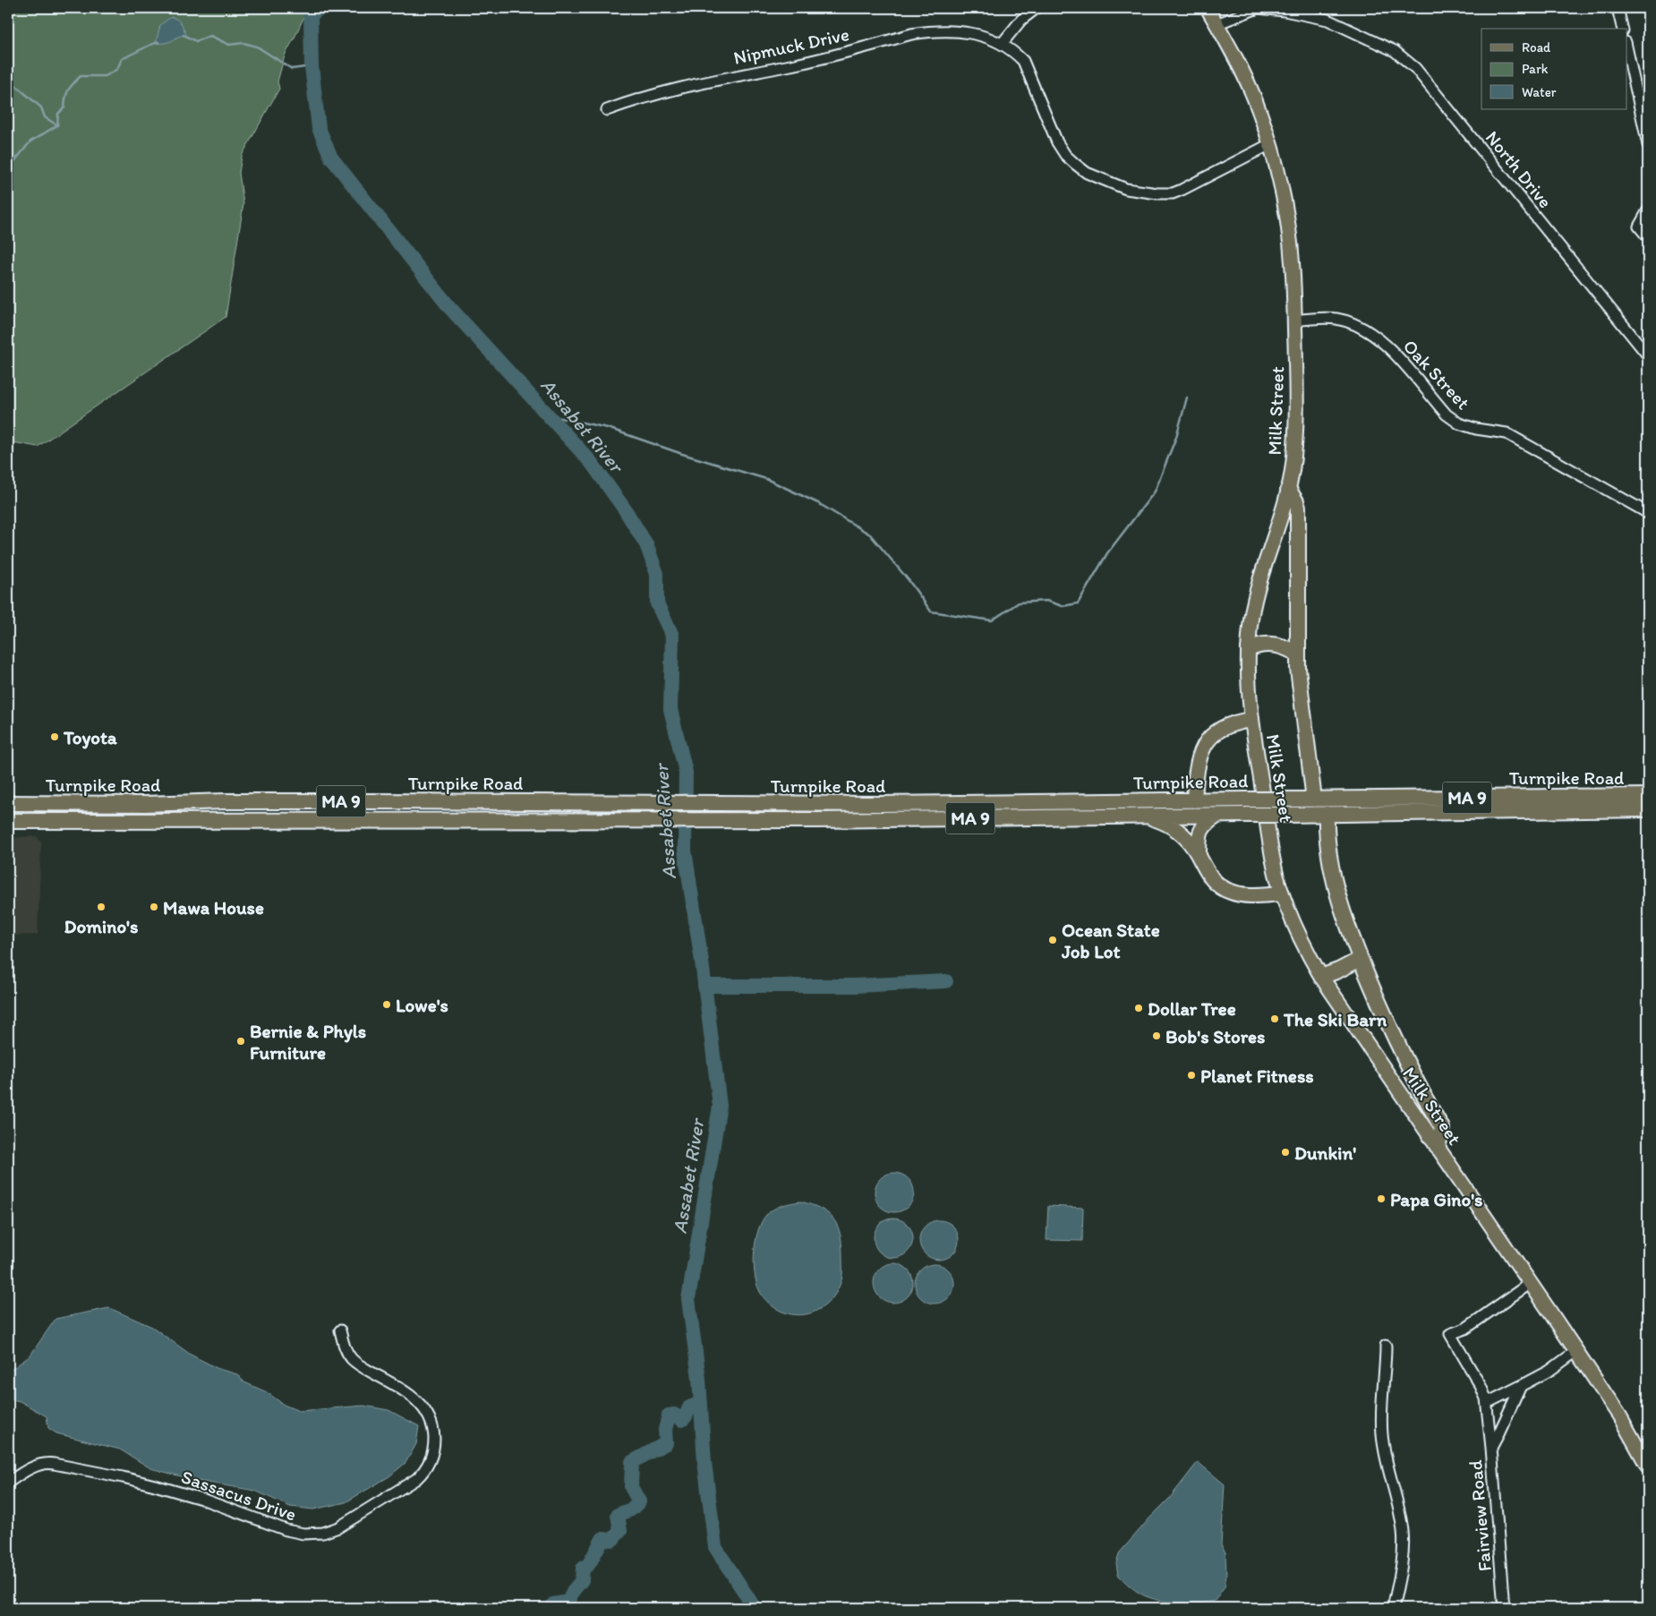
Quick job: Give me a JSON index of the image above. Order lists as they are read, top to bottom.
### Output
{
  "streets": {
    "highway": ["Turnpike Road", "MA 9"],
    "main road": ["Milk Street"],
    "street": [
      "Nipmuck Drive",
      "North Drive",
      "Oak Street",
      "Sassacus Drive",
      "Fairview Road"
    ]
  },
  "crossings": [
    ["Nipmuck Drive", "Milk Street"],
    ["North Drive", "Milk Street"],
    ["Oak Street", "Milk Street"]
  ],
  "water": ["Assabet River"],
  "places": [
    "Toyota",
    "Domino's",
    "Mawa House",
    "Ocean State Job Lot",
    "Lowe's",
    "Dollar Tree",
    "The Ski Barn",
    "Bob's Stores",
    "Bernie & Phyls Furniture",
    "Planet Fitness",
    "Dunkin'",
    "Papa Gino's"
  ],
  "legend": ["Road", "Park", "Water"]
}
